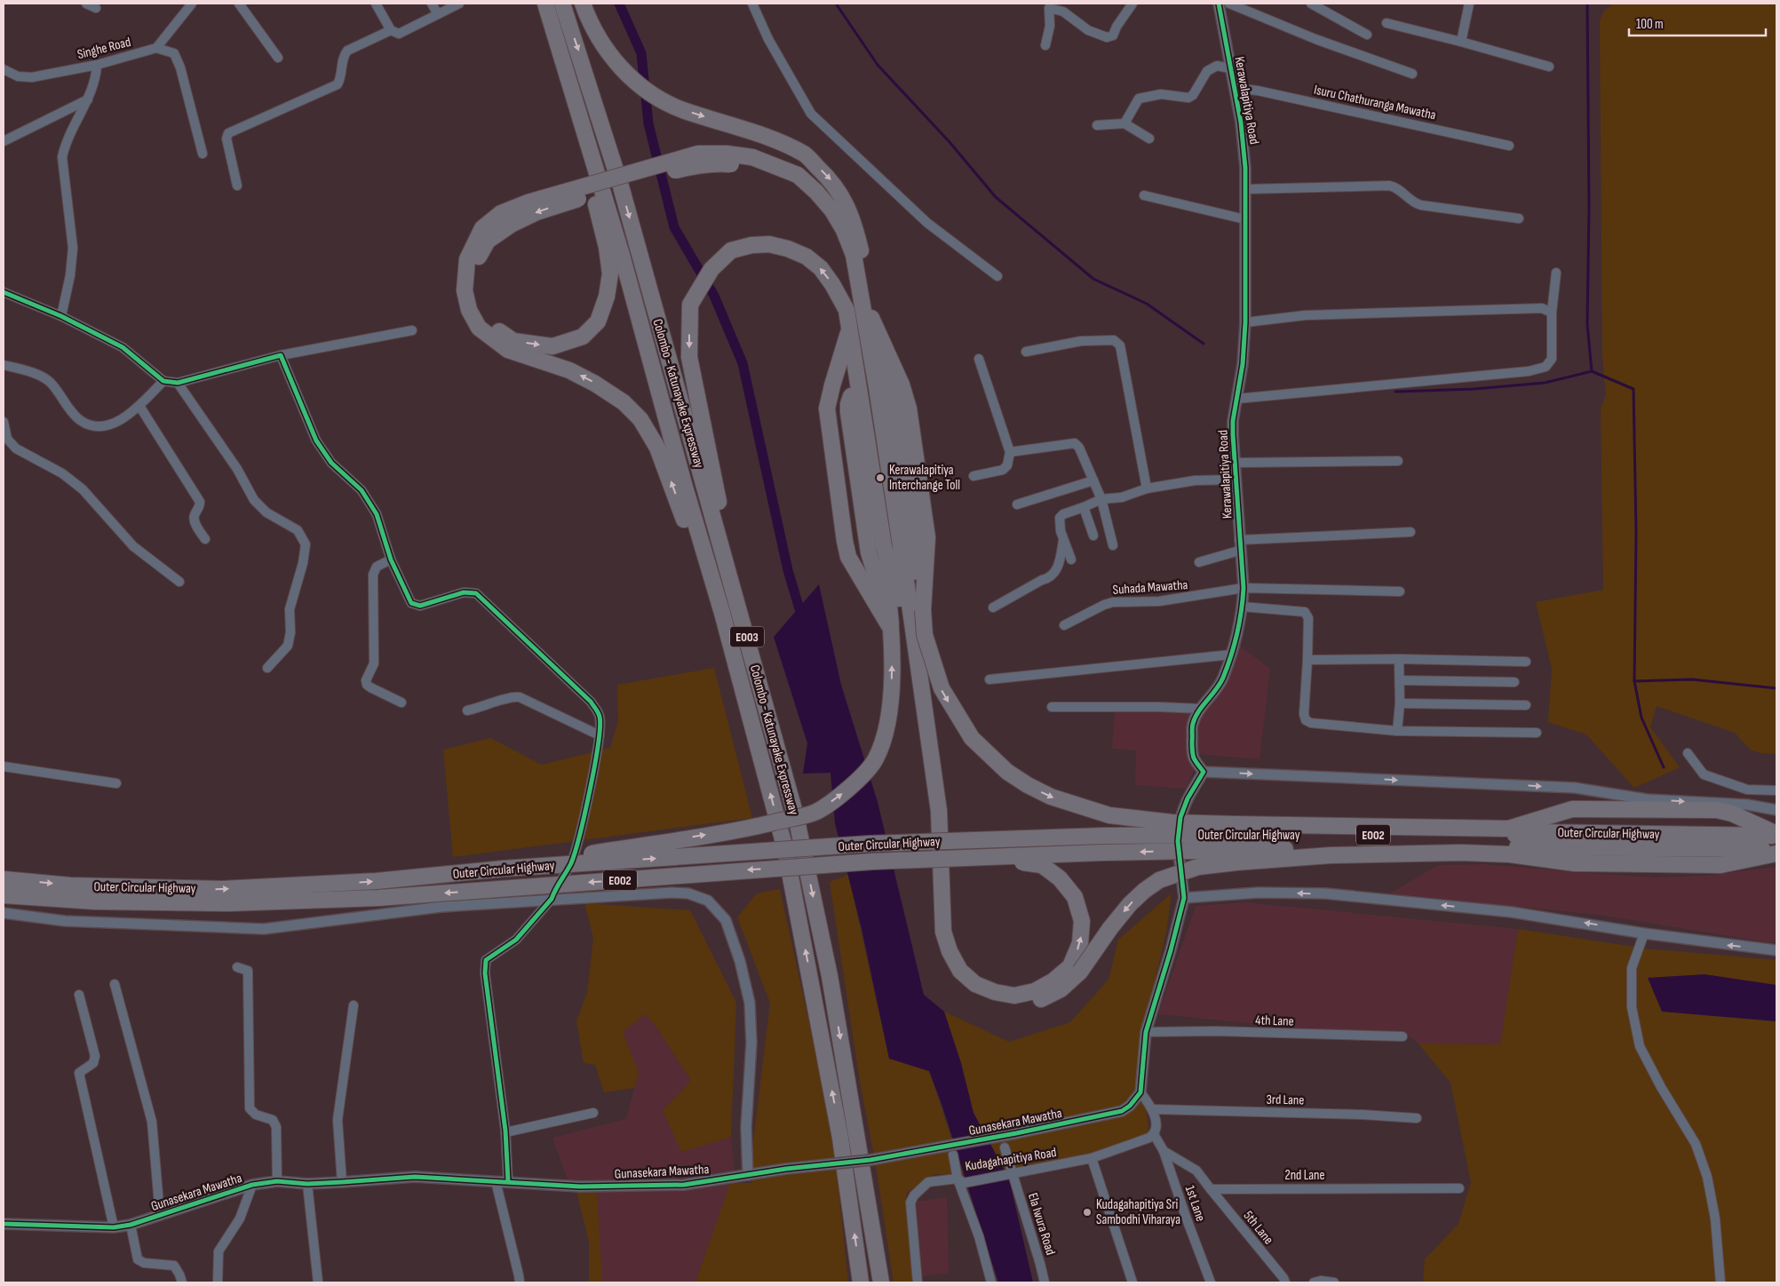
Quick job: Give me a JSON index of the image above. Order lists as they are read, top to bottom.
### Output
{
  "streets": {
    "highway": [
      "Colombo - Katunayake Expressway",
      "E003",
      "Outer Circular Highway",
      "E002"
    ],
    "street": [
      "Singhe Road",
      "Kerawalapitiya Road",
      "Isuru Chathuranga Mawatha",
      "Suhada Mawatha",
      "4th Lane",
      "3rd Lane",
      "Gunasekara Mawatha",
      "Kudagahapitiya Road",
      "2nd Lane",
      "1st Lane",
      "Ela Iwura Road",
      "5th Lane"
    ]
  },
  "crossings": [
    ["Kerawalapitiya Road", "Isuru Chathuranga Mawatha"],
    ["Kerawalapitiya Road", "Suhada Mawatha"],
    ["Kudagahapitiya Road", "1st Lane"],
    ["Kudagahapitiya Road", "Ela Iwura Road"],
    ["2nd Lane", "5th Lane"]
  ],
  "places": ["Kerawalapitiya Interchange Toll", "Kudagahapitiya Sri Sambodhi Viharaya"],
  "scale_bar": "100 m"
}
